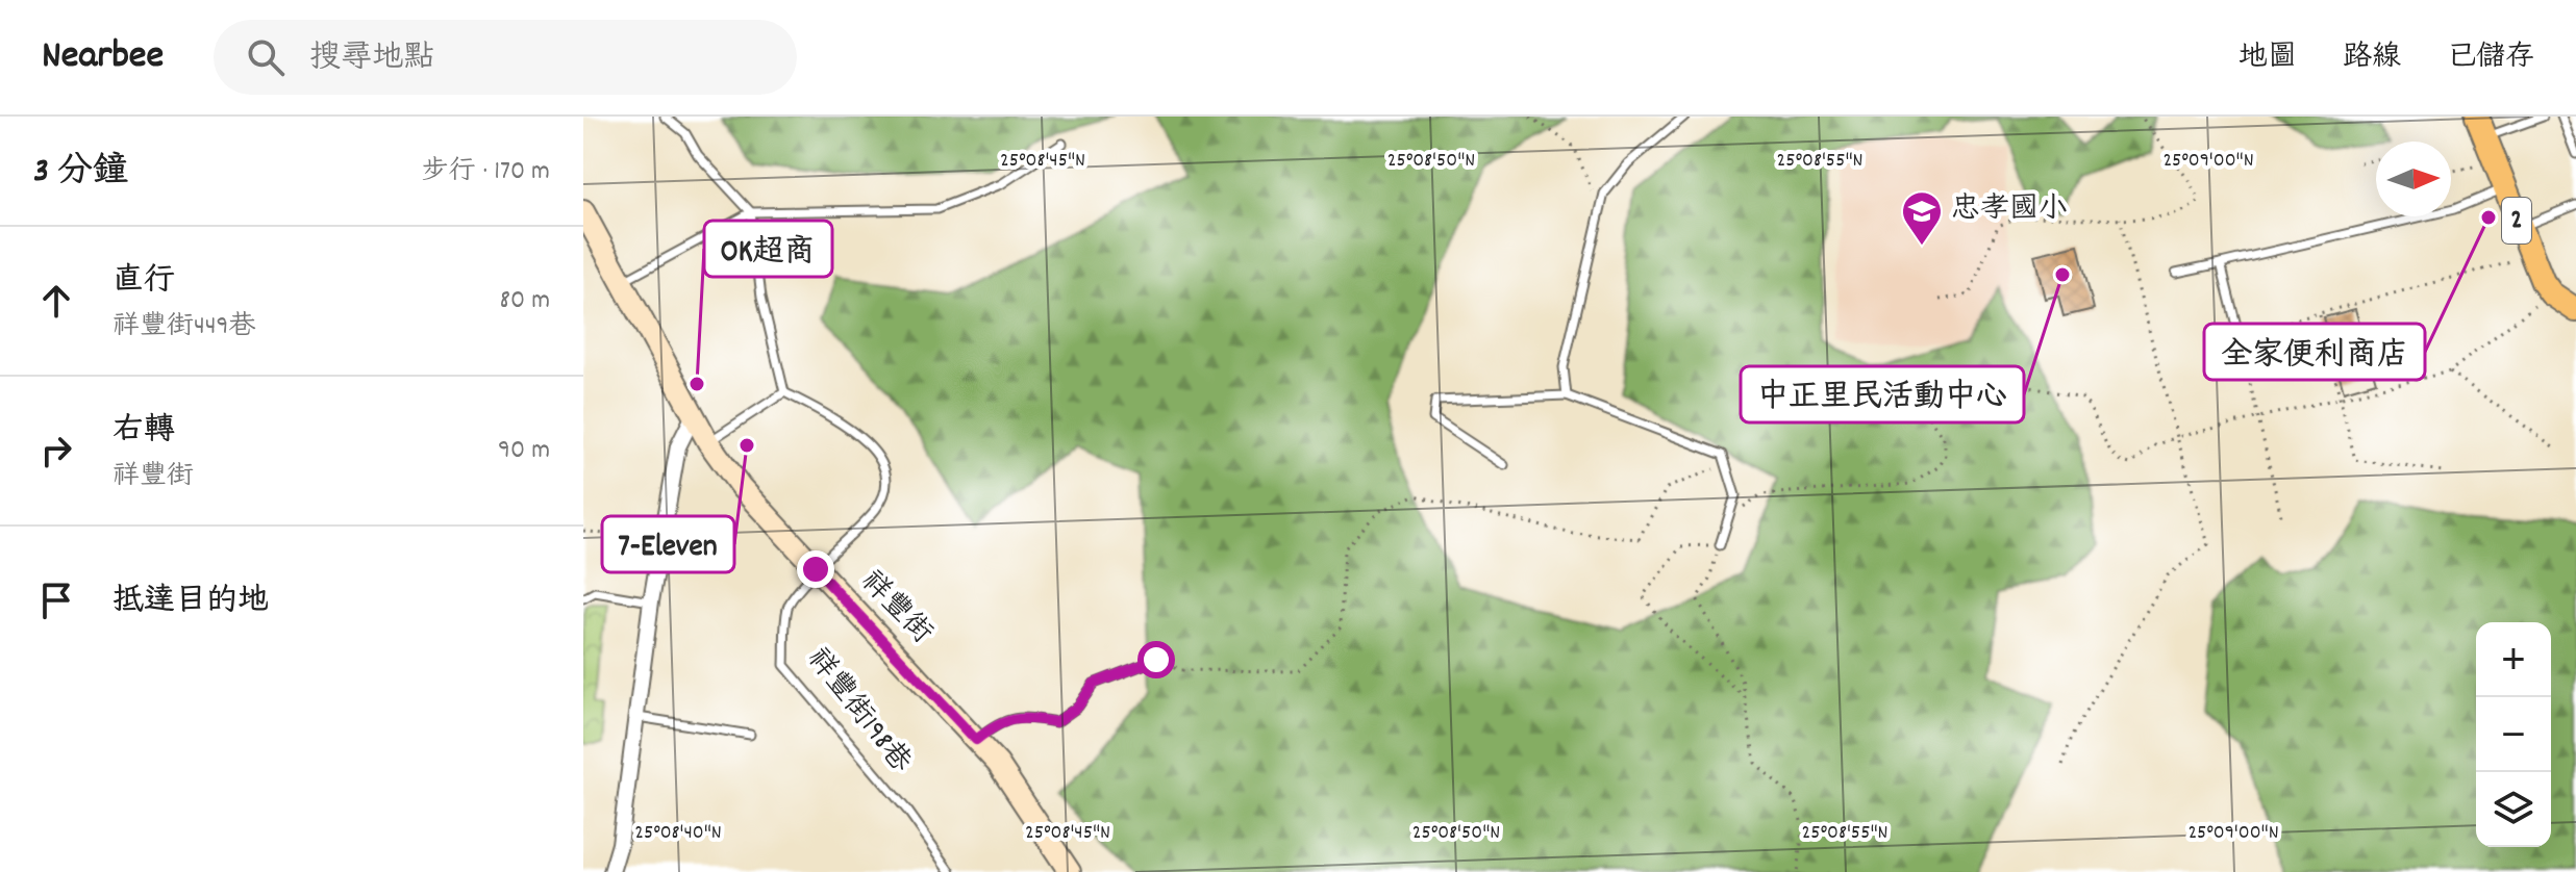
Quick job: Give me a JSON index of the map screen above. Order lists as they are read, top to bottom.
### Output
{
  "streets": {
    "main road": ["2"],
    "street": ["祥豐街"],
    "lane": ["祥豐街198巷"]
  },
  "crossings": [
    ["祥豐街", "祥豐街198巷"]
  ],
  "places": {
    "other": [
      "全家便利商店",
      "中正里民活動中心",
      "OK超商",
      "7-Eleven"
    ],
    "school or university": ["忠孝國小"]
  },
  "north": "right",
  "page": {
    "header": "Nearbee",
    "search": "搜尋地點",
    "nav": ["地圖", "路線", "已儲存"],
    "heading": ["3 分鐘", "步行 · 170 m"],
    "list": [
      ["直行", "祥豐街449巷", "80 m"],
      ["右轉", "祥豐街", "90 m"],
      "抵達目的地"
    ],
    "map_buttons": ["+", "−"]
  },
  "coordinates": [
    "25°08'45\"N",
    "25°08'50\"N",
    "25°08'55\"N",
    "25°09'00\"N",
    "25°08'40\"N"
  ]
}
